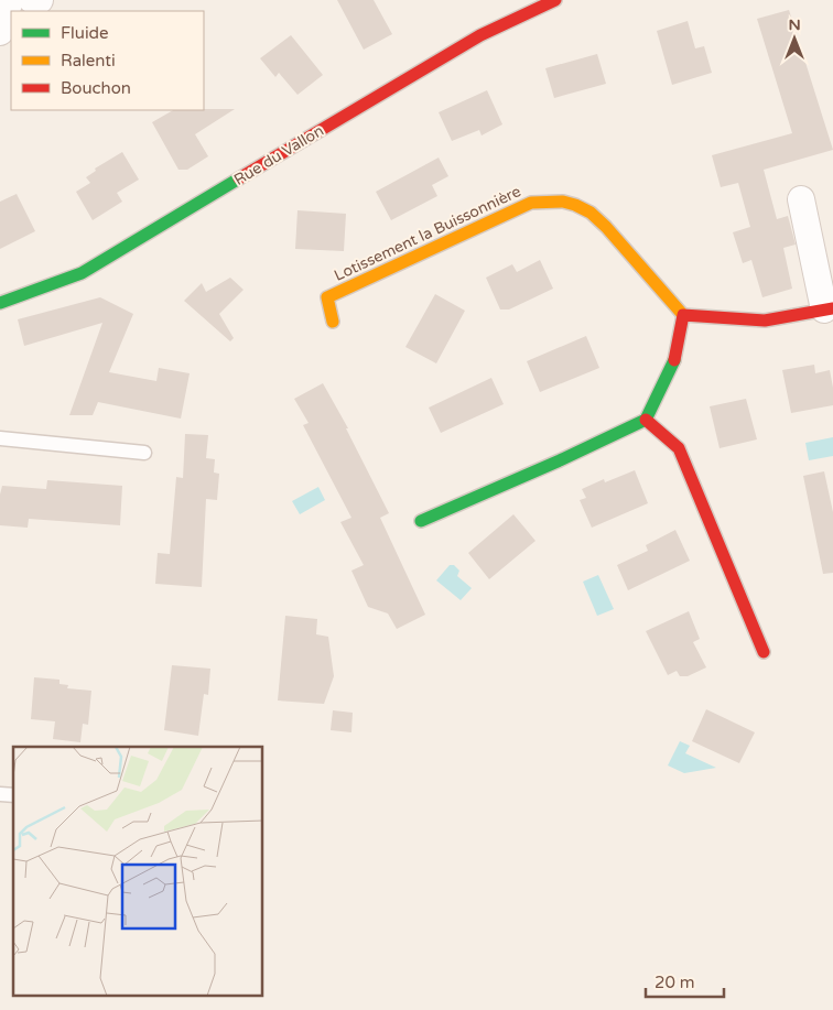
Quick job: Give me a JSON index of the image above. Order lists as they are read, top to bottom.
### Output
{
  "streets": {
    "street": ["Rue du Vallon", "Lotissement la Buissonnière"]
  },
  "legend": ["Fluide", "Ralenti", "Bouchon"],
  "scale_bar": "20 m",
  "north": "top"
}
